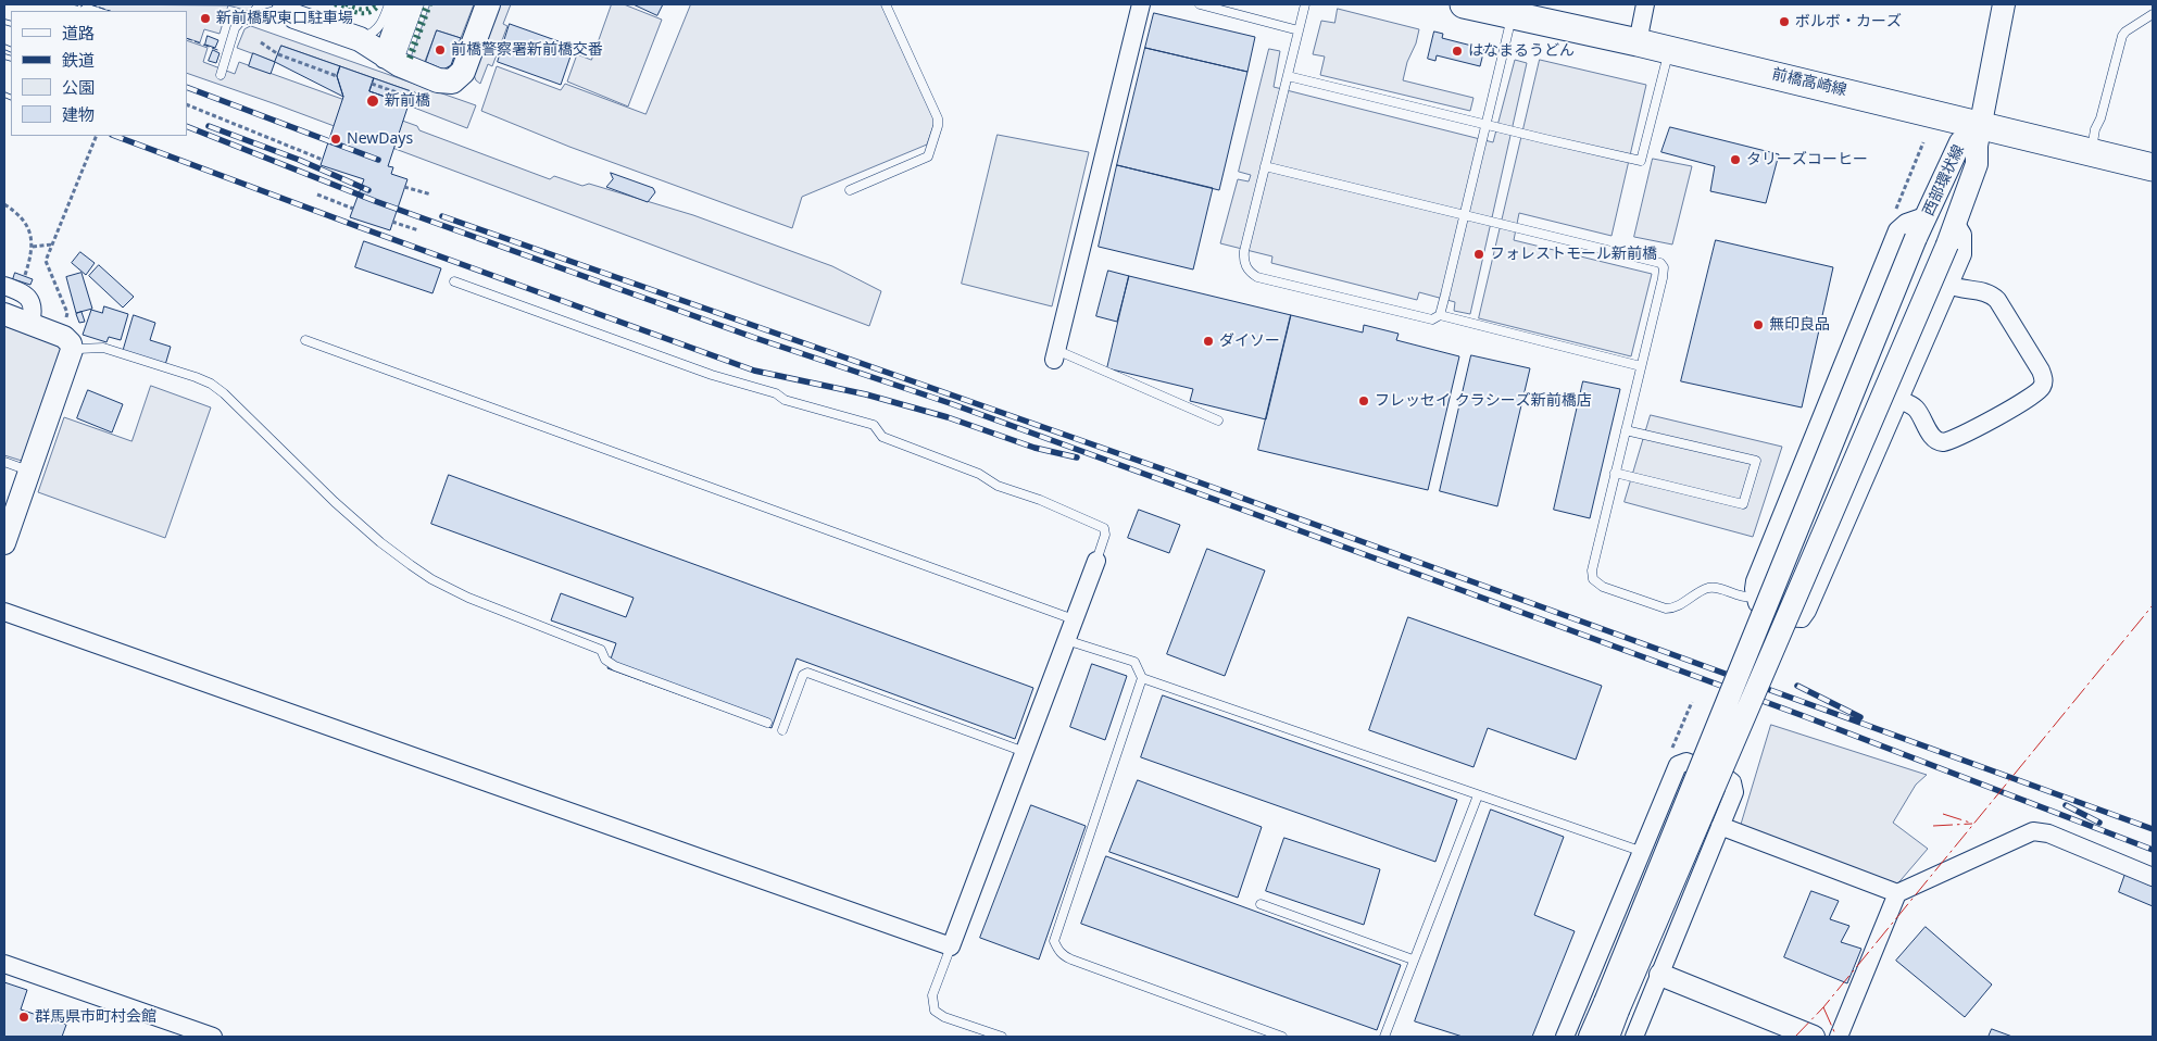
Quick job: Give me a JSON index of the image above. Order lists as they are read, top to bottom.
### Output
{
  "streets": {
    "main road": ["前橋高崎線"],
    "street": ["西部環状線"]
  },
  "crossings": [
    ["前橋高崎線", "西部環状線"]
  ],
  "places": [
    "新前橋駅東口駐車場",
    "ボルボ・カーズ",
    "前橋警察署新前橋交番",
    "はなまるうどん",
    "新前橋",
    "NewDays",
    "タリーズコーヒー",
    "フォレストモール新前橋",
    "無印良品",
    "ダイソー",
    "フレッセイ クラシーズ新前橋店",
    "群馬県市町村会館"
  ],
  "legend": [
    "道路",
    "鉄道",
    "公園",
    "建物"
  ]
}
